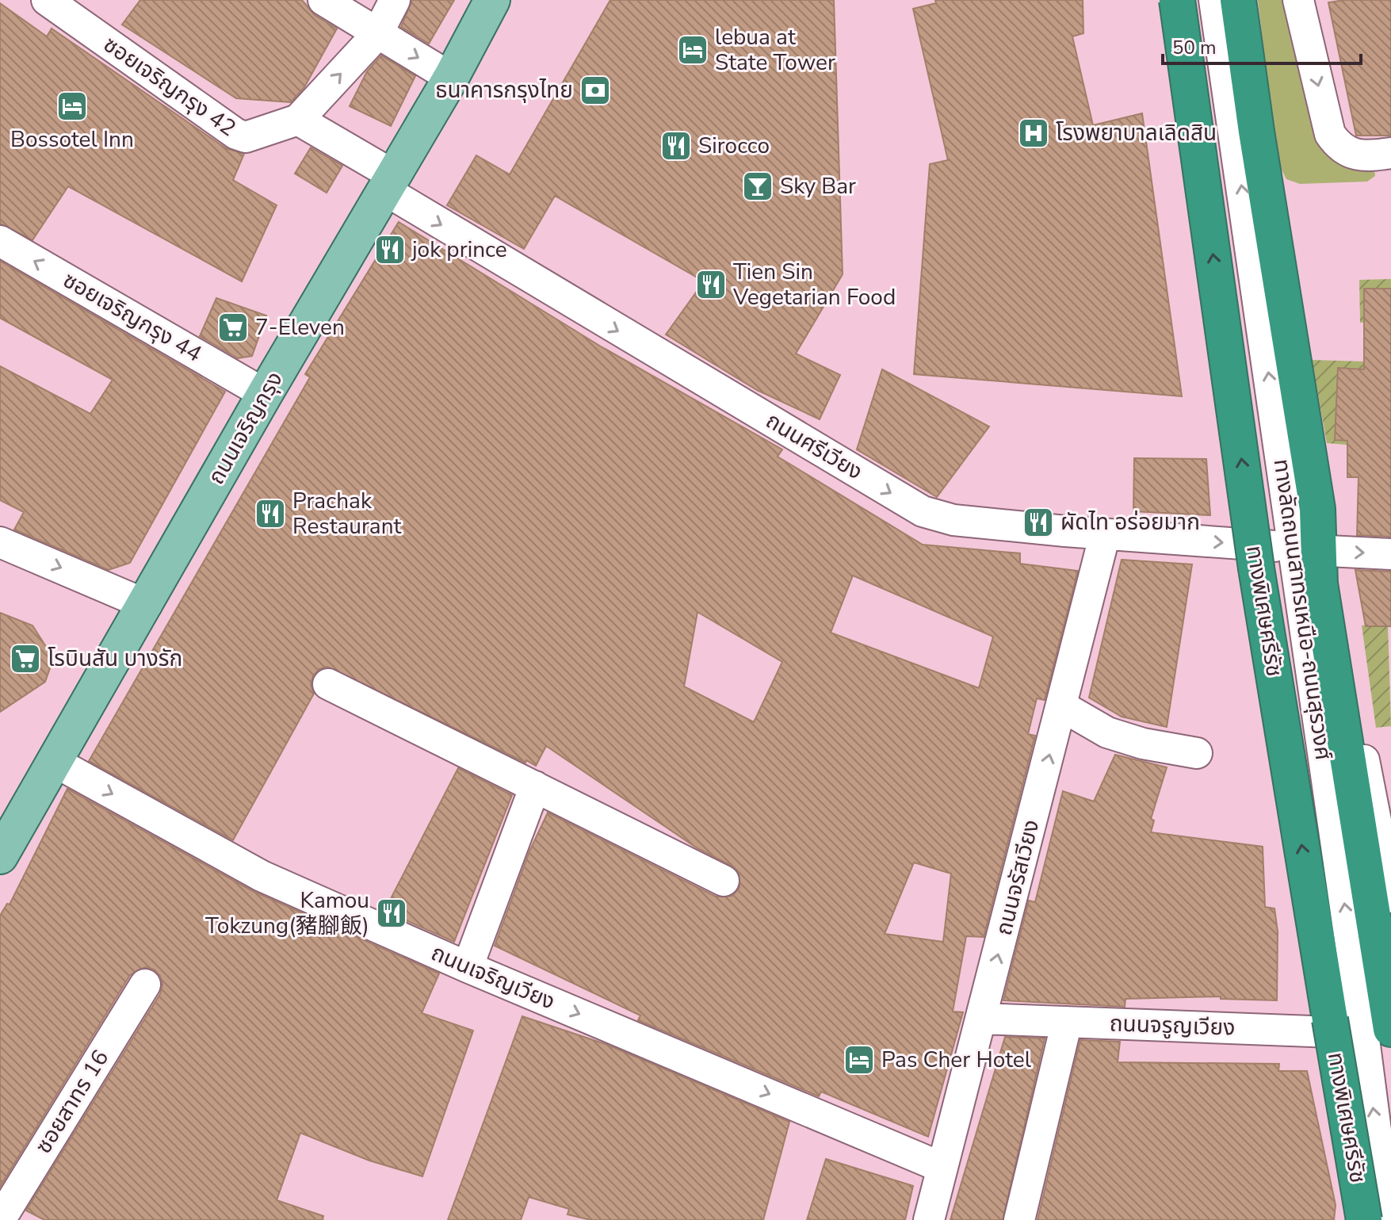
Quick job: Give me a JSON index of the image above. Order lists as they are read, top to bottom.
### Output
{
  "streets": {
    "highway": ["ทางพิเศษศรีรัช"],
    "main road": ["ถนนเจริญกรุง"],
    "street": [
      "ซอยเจริญกรุง 42",
      "ซอยเจริญกรุง 44",
      "ถนนศรีเวียง",
      "ทางลัดถนนสาทรเหนือ-ถนนสุรวงศ์",
      "ถนนจรัสเวียง",
      "ถนนเจริญเวียง",
      "ถนนจรูญเวียง",
      "ซอยสาทร 16"
    ]
  },
  "crossings": [
    ["ซอยเจริญกรุง 42", "ถนนศรีเวียง"],
    ["ซอยเจริญกรุง 44", "ถนนเจริญกรุง"],
    ["ถนนเจริญกรุง", "ถนนศรีเวียง"],
    ["ถนนเจริญกรุง", "ถนนเจริญเวียง"],
    ["ถนนศรีเวียง", "ทางลัดถนนสาทรเหนือ-ถนนสุรวงศ์"],
    ["ถนนศรีเวียง", "ถนนจรัสเวียง"],
    ["ทางลัดถนนสาทรเหนือ-ถนนสุรวงศ์", "ถนนจรูญเวียง"],
    ["ถนนจรัสเวียง", "ถนนเจริญเวียง"],
    ["ถนนจรัสเวียง", "ถนนจรูญเวียง"]
  ],
  "one_way": ["ถนนศรีเวียง", "ถนนจรัสเวียง"],
  "places": {
    "hotel": ["lebua at State Tower", "Bossotel Inn", "Pas Cher Hotel"],
    "bank": ["ธนาคารกรุงไทย"],
    "hospital": ["โรงพยาบาลเลิดสิน"],
    "restaurant": [
      "Sirocco",
      "jok prince",
      "Tien Sin Vegetarian Food",
      "Prachak Restaurant",
      "ผัดไท อร่อยมาก",
      "Kamou Tokzung(豬腳飯)"
    ],
    "bar": ["Sky Bar"],
    "supermarket": ["7-Eleven", "โรบินสัน บางรัก"]
  },
  "scale_bar": "50 m"
}
